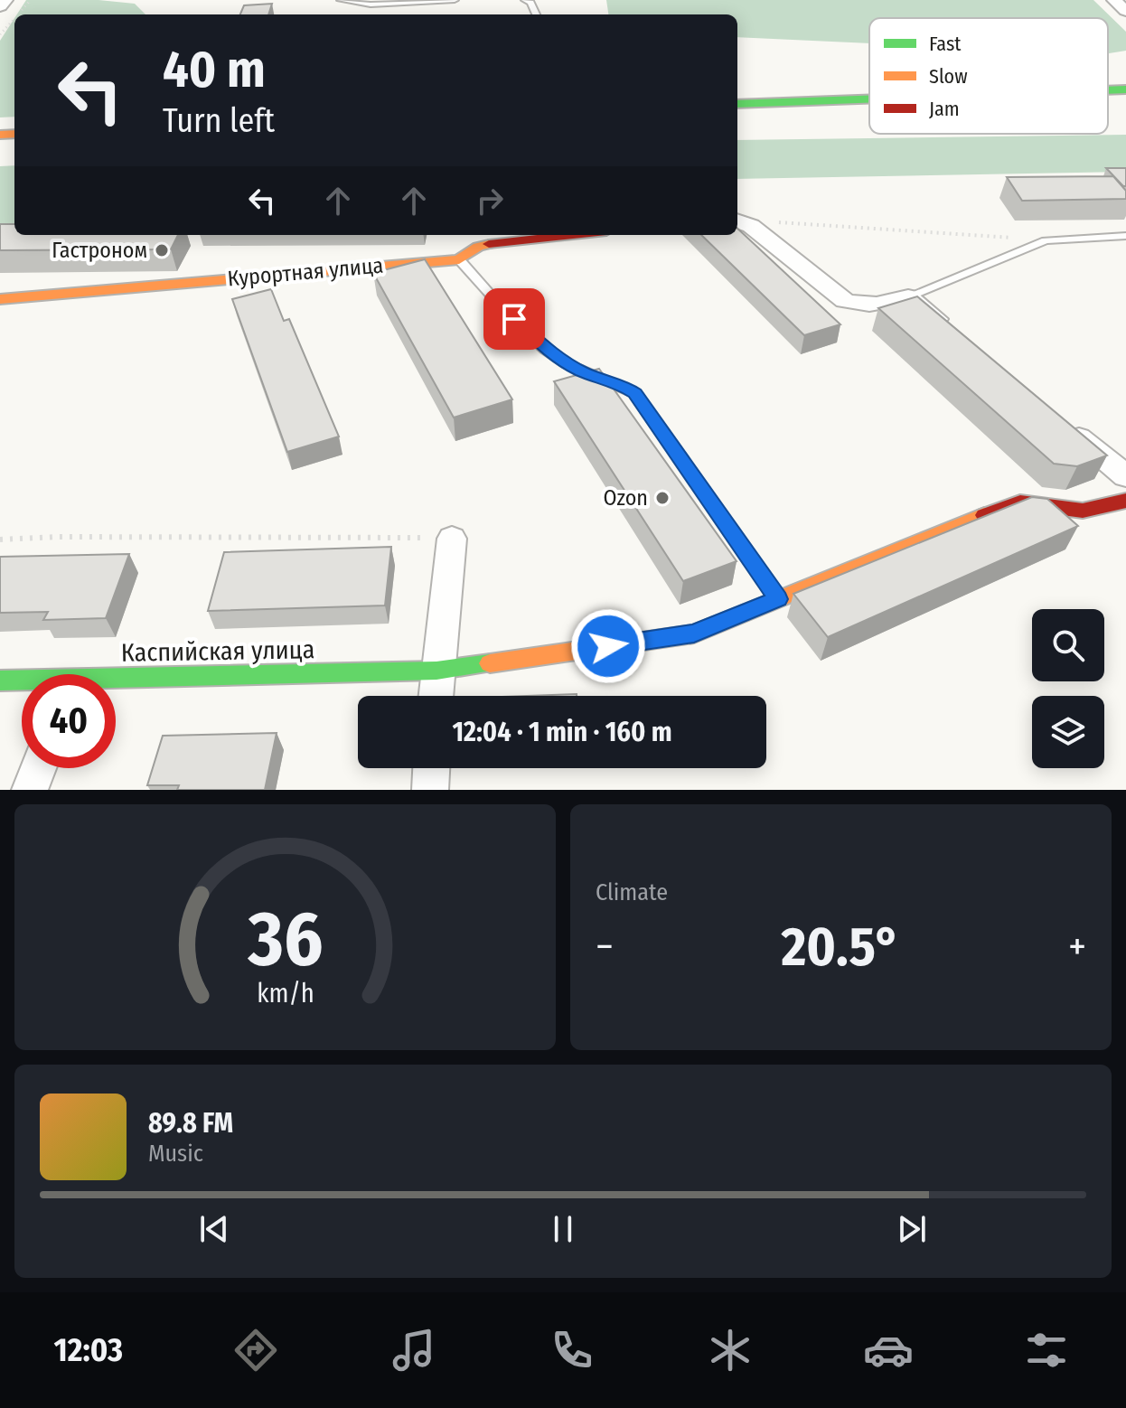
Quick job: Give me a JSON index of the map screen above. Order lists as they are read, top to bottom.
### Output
{
  "streets": {
    "street": ["Курортная улица", "Каспийская улица"]
  },
  "places": ["Гастроном", "Ozon"],
  "legend": ["Fast", "Slow", "Jam"],
  "page": {
    "turn": ["40 m", "Turn left"],
    "limit": "40",
    "trip": "12:04 · 1 min · 160 m",
    "tile": "Climate",
    "heat": ["−", "20.5°", "+"],
    "song": ["89.8 FM", "Music"],
    "tabs": "12:03",
    "gauge": ["36", "km/h"]
  }
}
